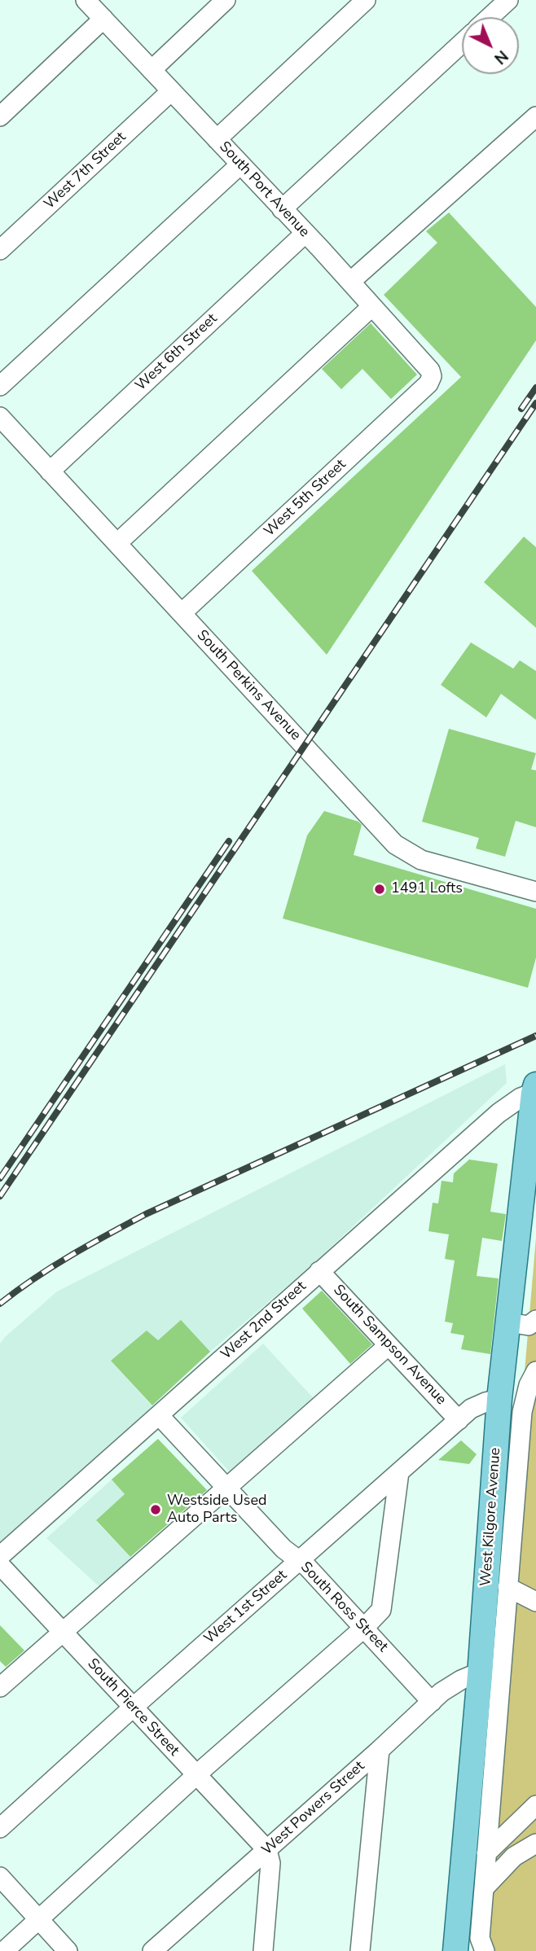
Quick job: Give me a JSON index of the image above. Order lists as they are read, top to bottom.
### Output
{
  "streets": {
    "main road": ["West Kilgore Avenue"],
    "street": [
      "West 7th Street",
      "South Port Avenue",
      "West 6th Street",
      "West 5th Street",
      "South Perkins Avenue",
      "West 2nd Street",
      "South Sampson Avenue",
      "West 1st Street",
      "South Ross Street",
      "South Pierce Street",
      "West Powers Street"
    ]
  },
  "crossings": [
    ["West 7th Street", "South Port Avenue"],
    ["South Port Avenue", "West 6th Street"],
    ["South Port Avenue", "West 5th Street"],
    ["West 6th Street", "South Perkins Avenue"],
    ["West 5th Street", "South Perkins Avenue"],
    ["West 2nd Street", "South Sampson Avenue"],
    ["West 2nd Street", "West Kilgore Avenue"],
    ["West 2nd Street", "South Ross Street"],
    ["South Sampson Avenue", "West 1st Street"],
    ["West Kilgore Avenue", "West 1st Street"],
    ["West Kilgore Avenue", "West Powers Street"],
    ["West 1st Street", "South Ross Street"],
    ["West 1st Street", "South Pierce Street"],
    ["South Ross Street", "West Powers Street"],
    ["South Pierce Street", "West Powers Street"]
  ],
  "places": ["1491 Lofts", "Westside Used Auto Parts"],
  "north": "bottom right"
}
